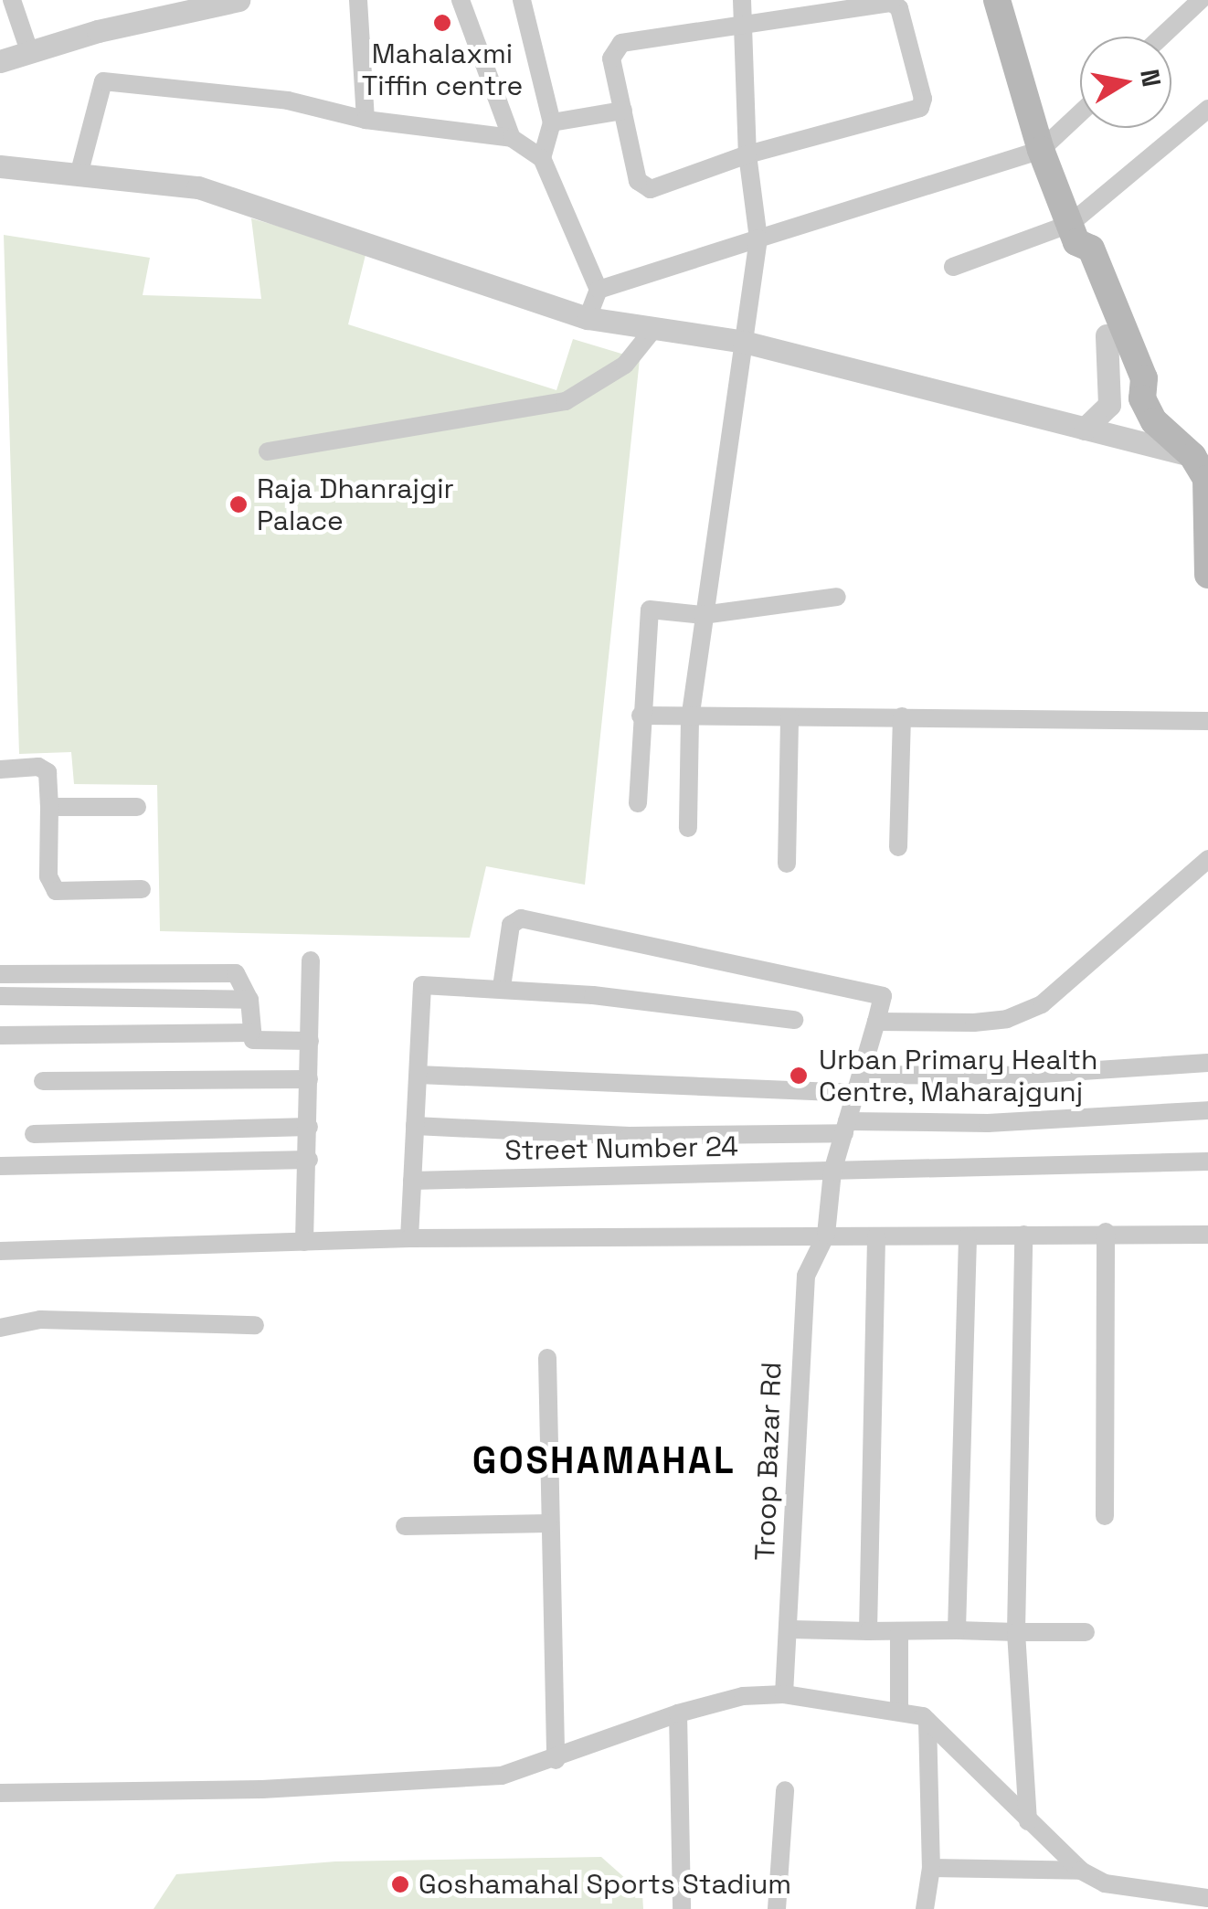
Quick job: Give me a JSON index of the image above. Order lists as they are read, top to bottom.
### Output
{
  "streets": {
    "street": ["Street Number 24", "Troop Bazar Rd"]
  },
  "districts": ["GOSHAMAHAL"],
  "places": [
    "Mahalaxmi Tiffin centre",
    "Raja Dhanrajgir Palace",
    "Urban Primary Health Centre, Maharajgunj",
    "Goshamahal Sports Stadium"
  ],
  "north": "right"
}
